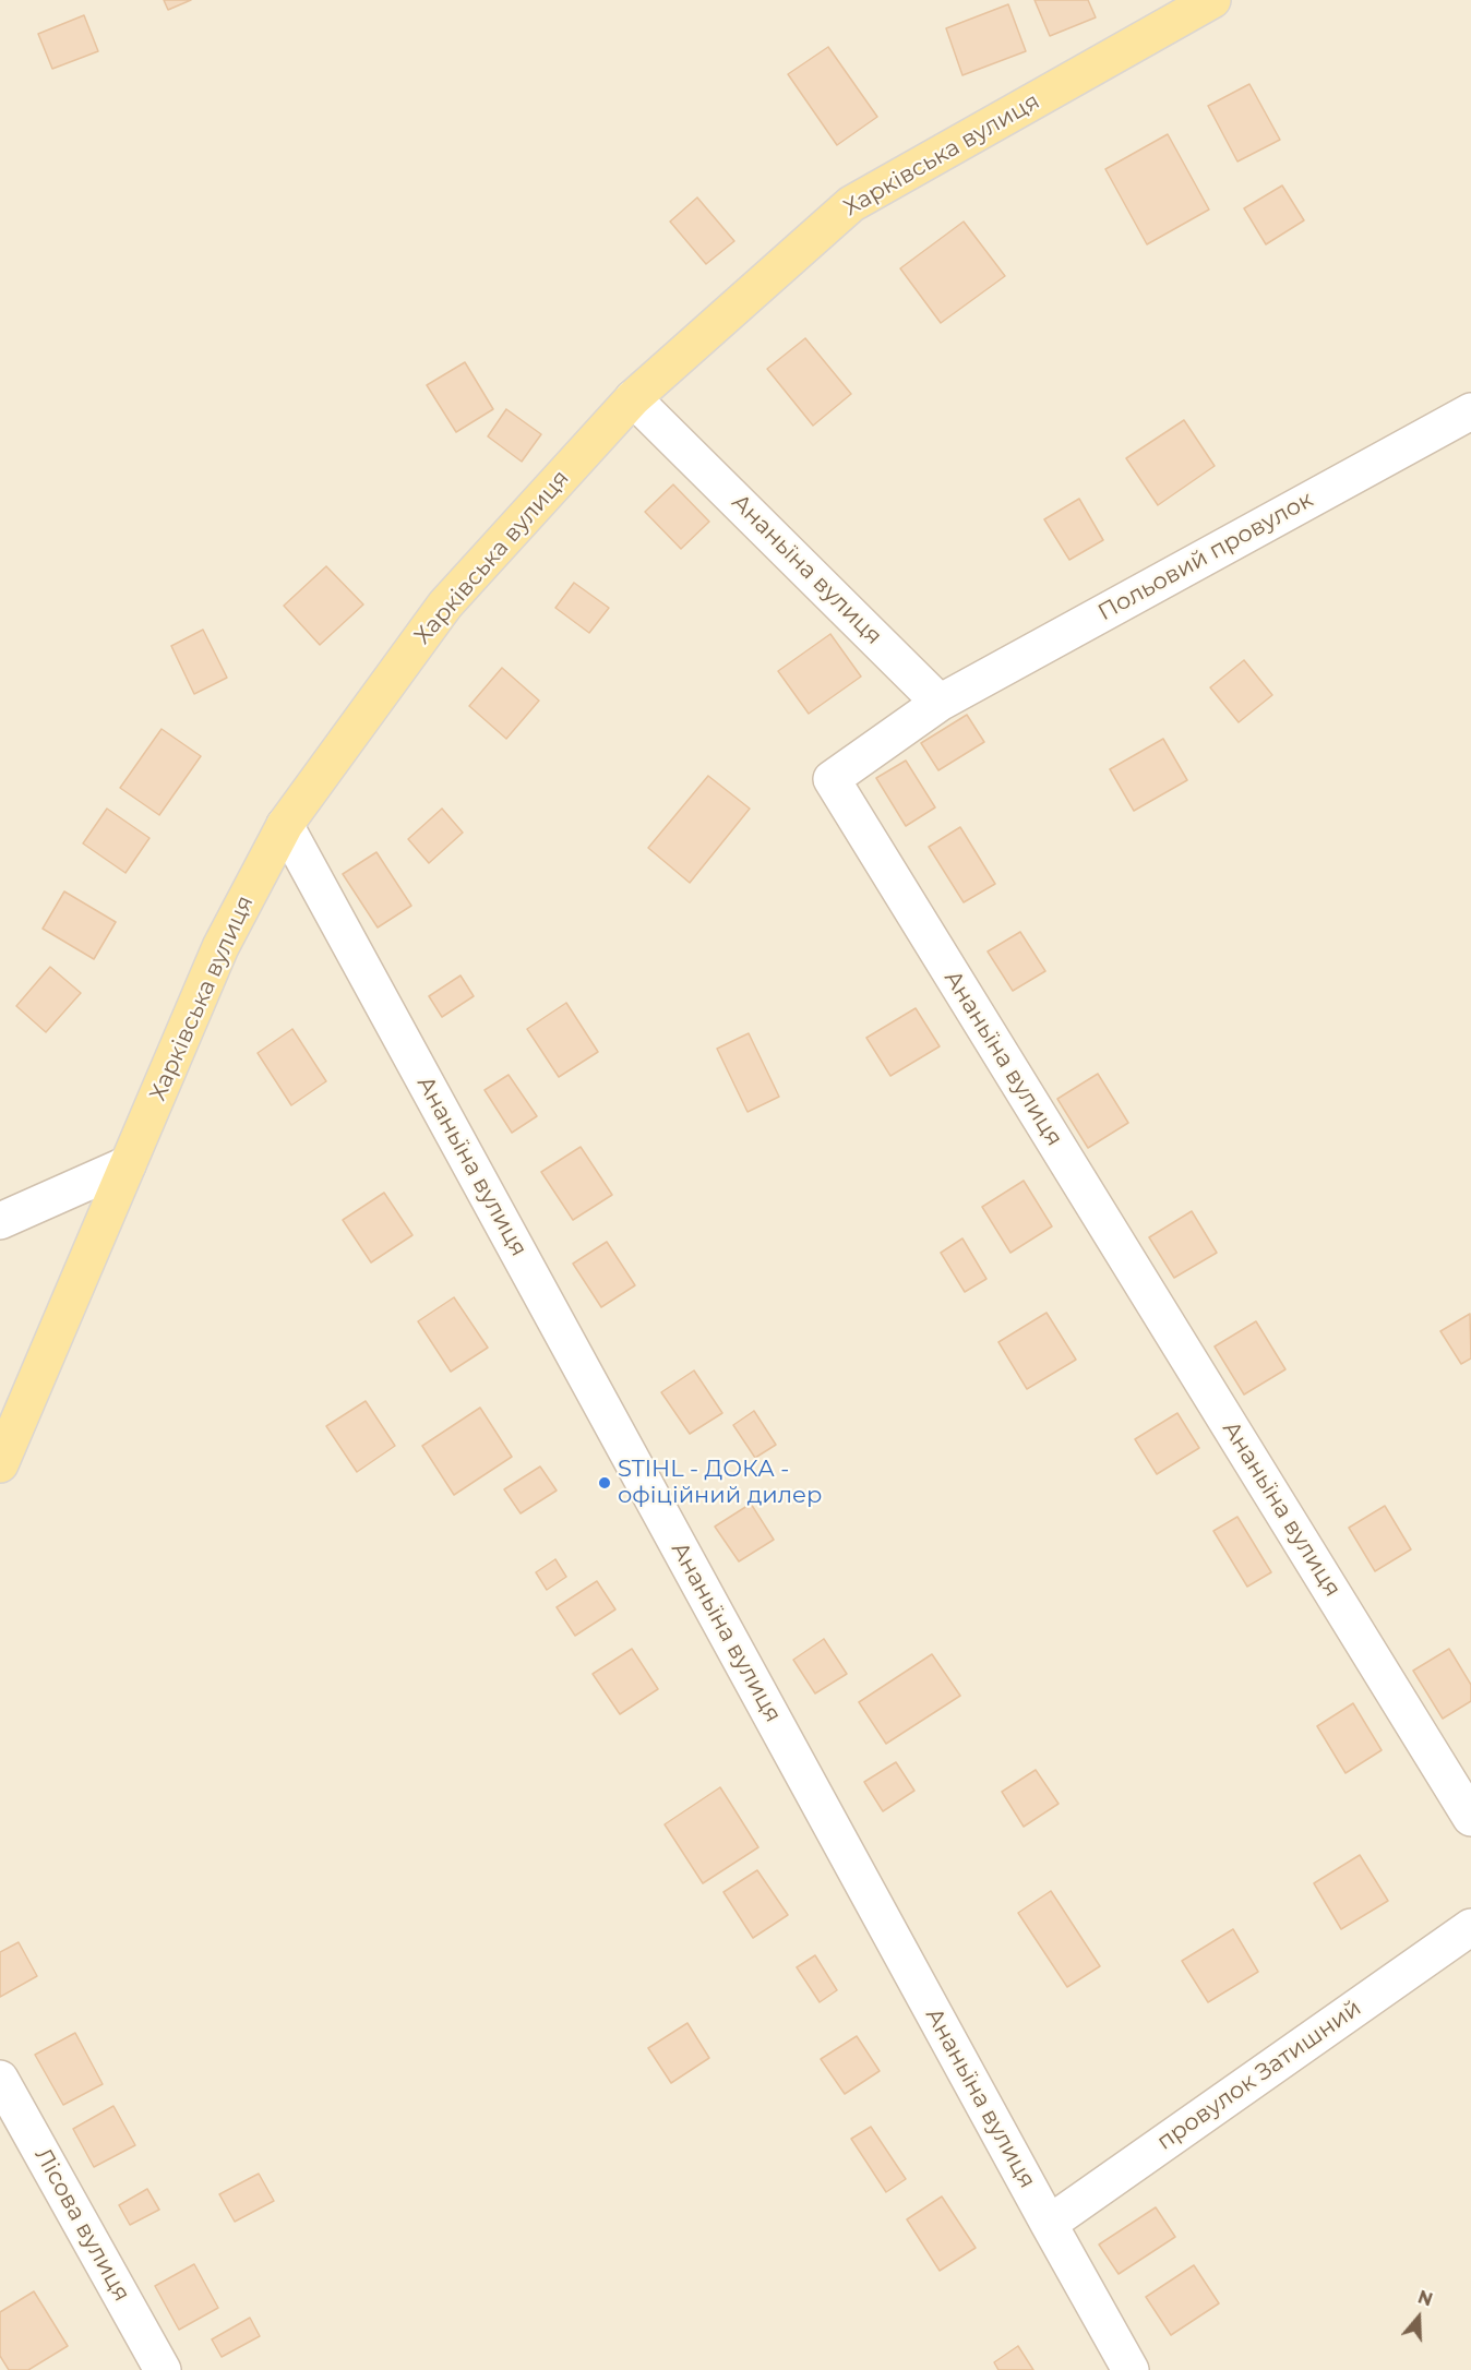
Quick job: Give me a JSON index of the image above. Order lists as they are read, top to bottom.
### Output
{
  "streets": {
    "main road": ["Харківська вулиця"],
    "street": [
      "Польовий провулок",
      "Ананьїна вулиця",
      "провулок Затишний",
      "Лісова вулиця"
    ]
  },
  "crossings": [
    ["Харківська вулиця", "Ананьїна вулиця"],
    ["Польовий провулок", "Ананьїна вулиця"],
    ["Ананьїна вулиця", "провулок Затишний"]
  ],
  "places": ["STIHL - ДОКА - офіційний дилер"],
  "north": "top"
}
